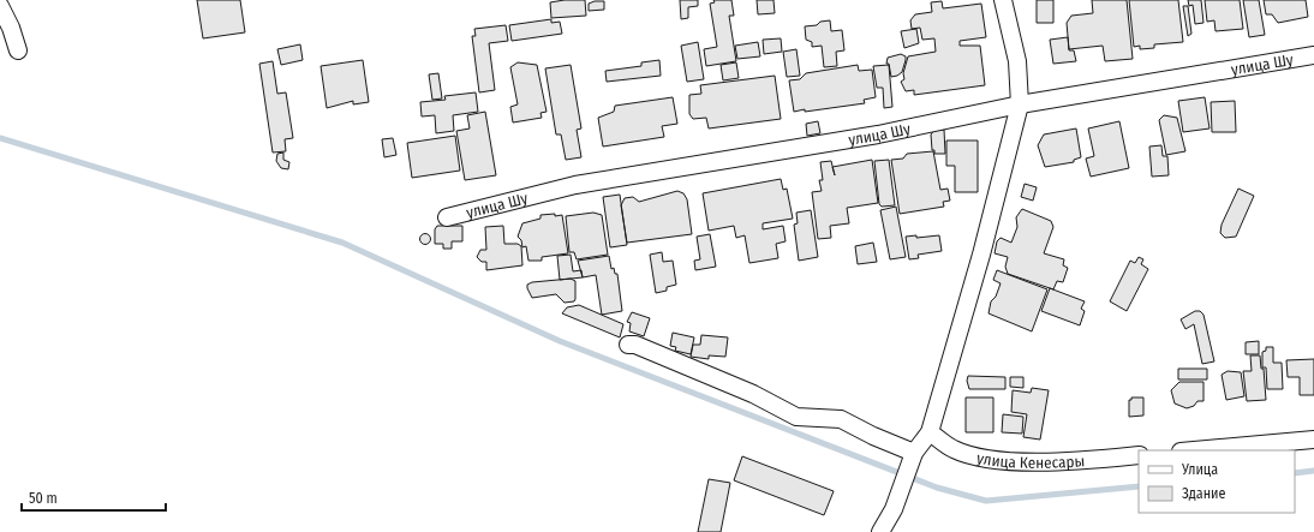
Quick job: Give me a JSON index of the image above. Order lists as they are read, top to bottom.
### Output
{
  "streets": {
    "street": ["улица Шу", "улица Кенесары"]
  },
  "legend": ["Улица", "Здание"],
  "scale_bar": "50 m"
}
